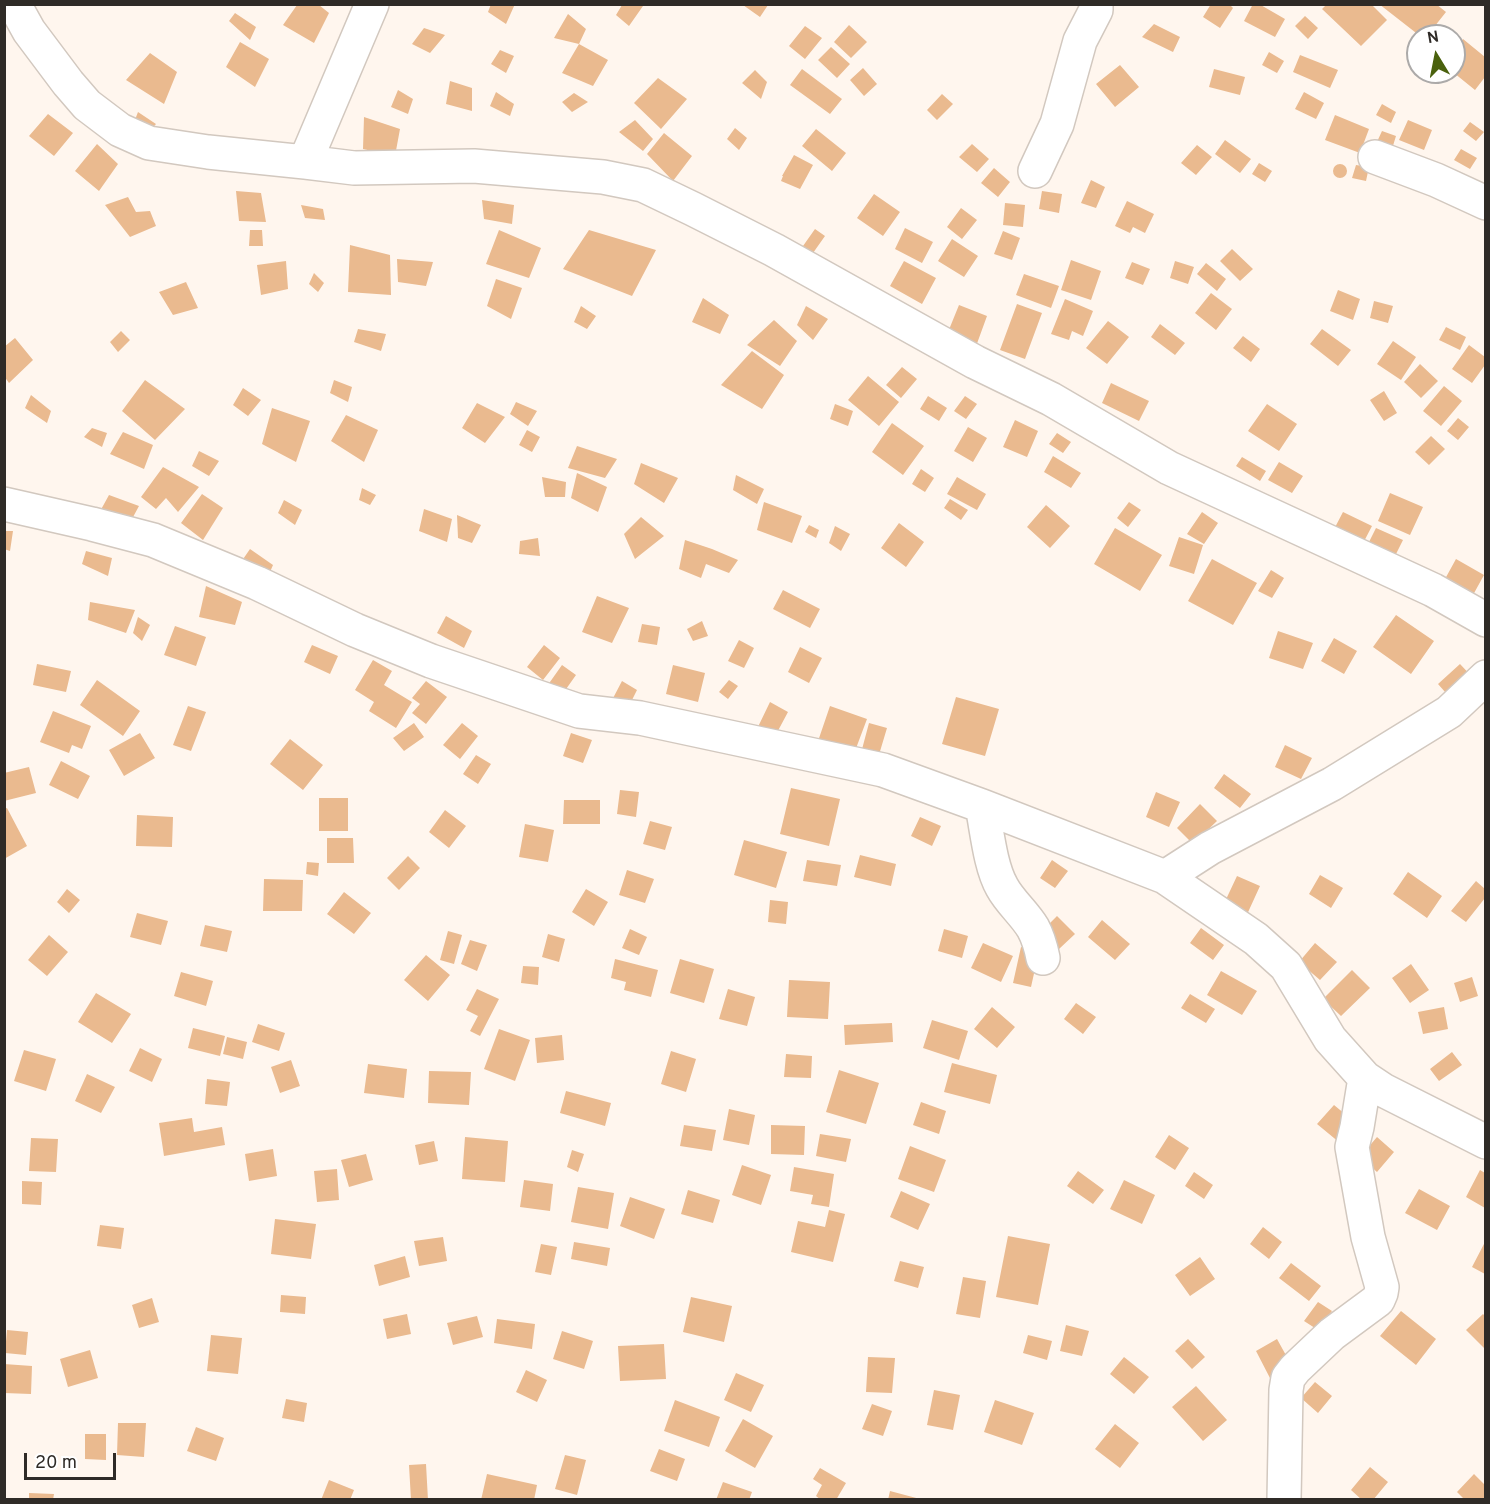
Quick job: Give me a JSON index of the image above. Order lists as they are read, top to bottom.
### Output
{
  "scale_bar": "20 m",
  "north": "top"
}
